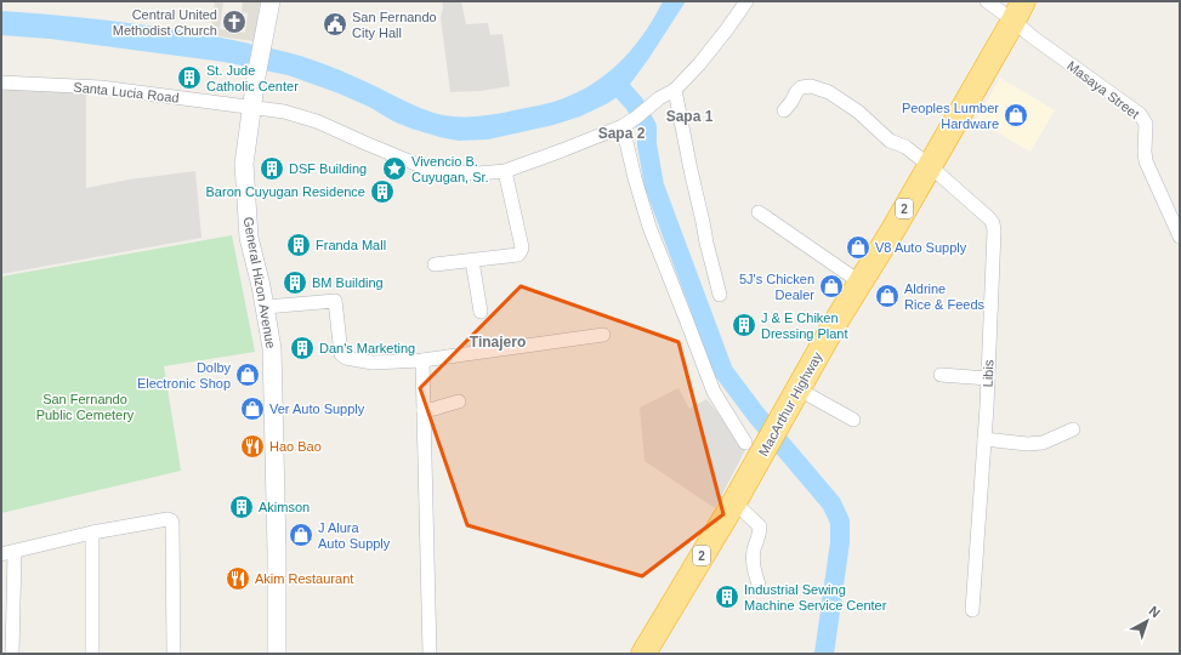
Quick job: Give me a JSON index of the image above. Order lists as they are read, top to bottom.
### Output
{
  "streets": {
    "highway": ["2", "MacArthur Highway"],
    "main road": ["General Hizon Avenue"],
    "street": ["Masaya Street", "Santa Lucia Road", "Libis"]
  },
  "crossings": [
    ["Masaya Street", "MacArthur Highway"],
    ["Santa Lucia Road", "General Hizon Avenue"],
    ["Libis", "MacArthur Highway"]
  ],
  "districts": ["Sapa 1", "Sapa 2", "Tinajero"],
  "parks": ["San Fernando Public Cemetery"],
  "places": {
    "church": ["Central United Methodist Church"],
    "public building": ["San Fernando City Hall"],
    "building": [
      "St. Jude Catholic Center",
      "DSF Building",
      "Baron Cuyugan Residence",
      "Franda Mall",
      "BM Building",
      "J & E Chiken Dressing Plant",
      "Dan's Marketing",
      "Akimson",
      "Industrial Sewing Machine Service Center"
    ],
    "shop": [
      "Peoples Lumber Hardware",
      "V8 Auto Supply",
      "5J's Chicken Dealer",
      "Aldrine Rice & Feeds",
      "Dolby Electronic Shop",
      "Ver Auto Supply",
      "J Alura Auto Supply"
    ],
    "place": ["Vivencio B. Cuyugan, Sr."],
    "restaurant": ["Hao Bao", "Akim Restaurant"]
  },
  "north": "top right"
}
